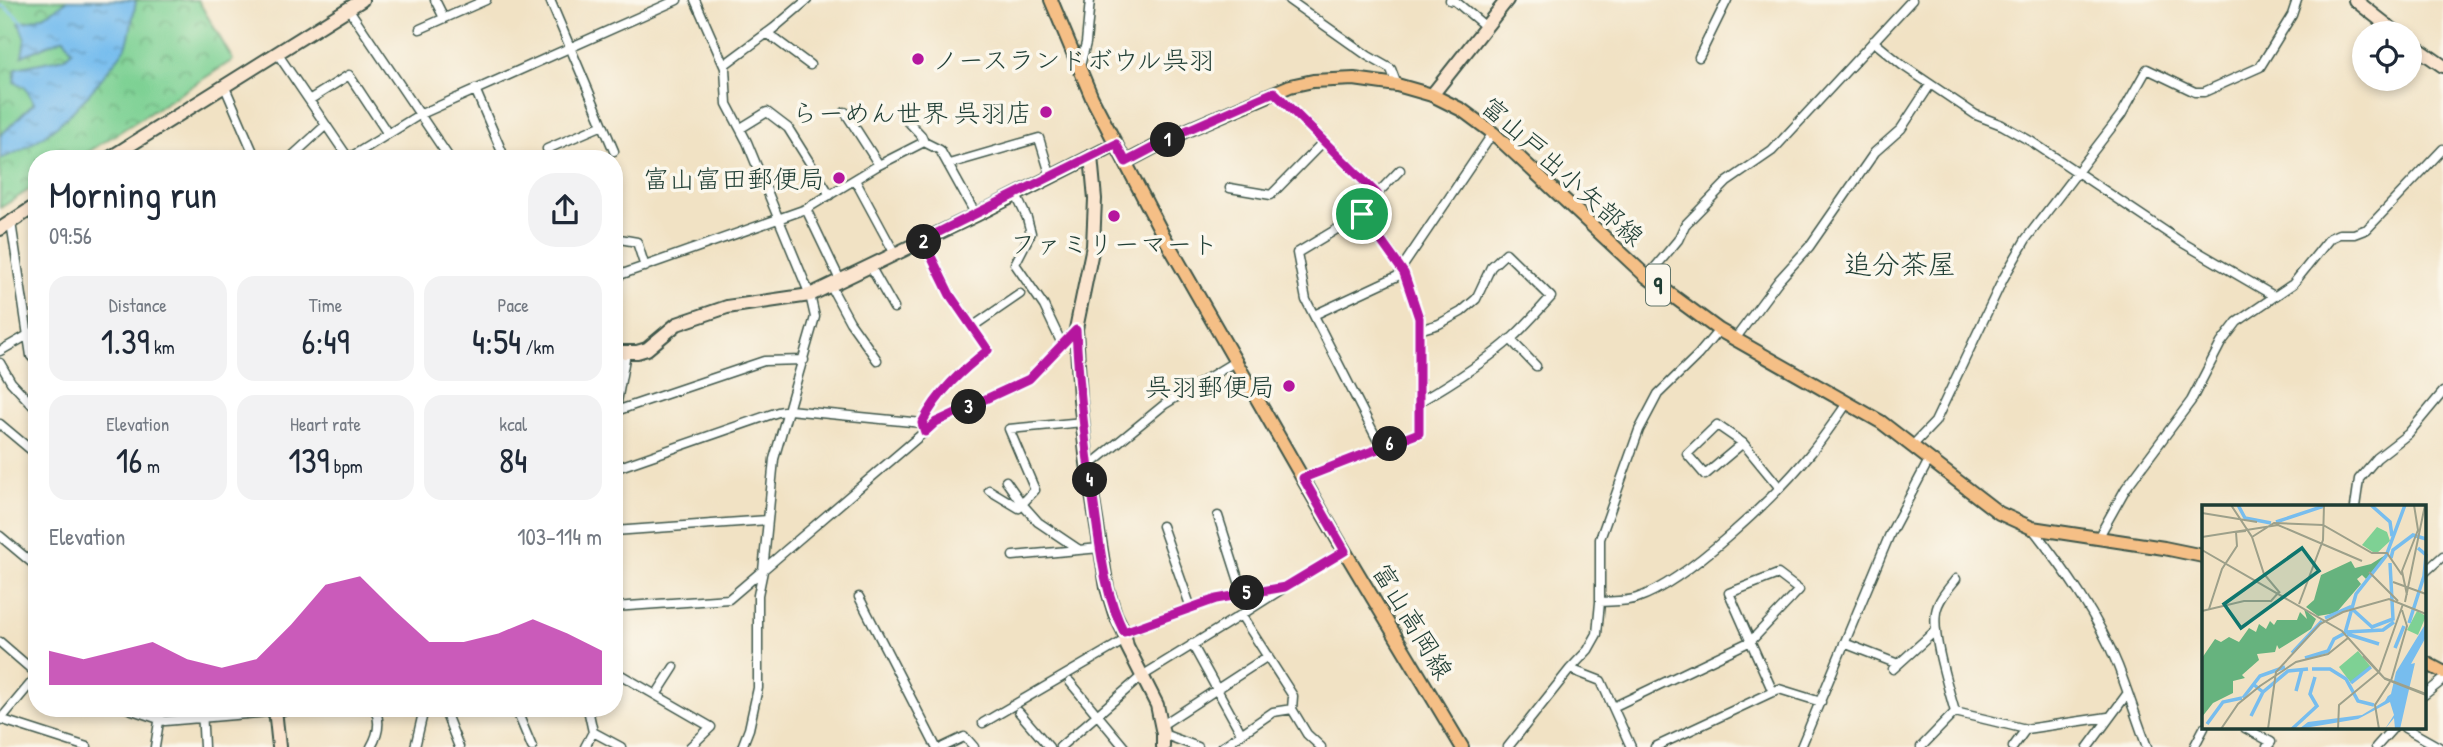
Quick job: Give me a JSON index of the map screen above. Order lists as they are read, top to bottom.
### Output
{
  "streets": {
    "main road": ["富山戸出小矢部線", "9", "富山高岡線"]
  },
  "crossings": [
    ["富山戸出小矢部線", "富山高岡線"]
  ],
  "districts": ["追分茶屋"],
  "places": [
    "ノースランドボウル呉羽",
    "らーめん世界 呉羽店",
    "富山富田郵便局",
    "ファミリーマート",
    "呉羽郵便局"
  ],
  "page": {
    "pins": [
      "1",
      "2",
      "3",
      "6",
      "4",
      "5"
    ],
    "heading": ["Morning run", "09:56"],
    "stats": [
      ["Distance", "1.39 km"],
      ["Time", "6:49"],
      ["Pace", "4:54 /km"],
      ["Elevation", "16 m"],
      ["Heart rate", "139 bpm"],
      ["kcal", "84"]
    ],
    "chart": ["Elevation", "103–114 m"]
  }
}
